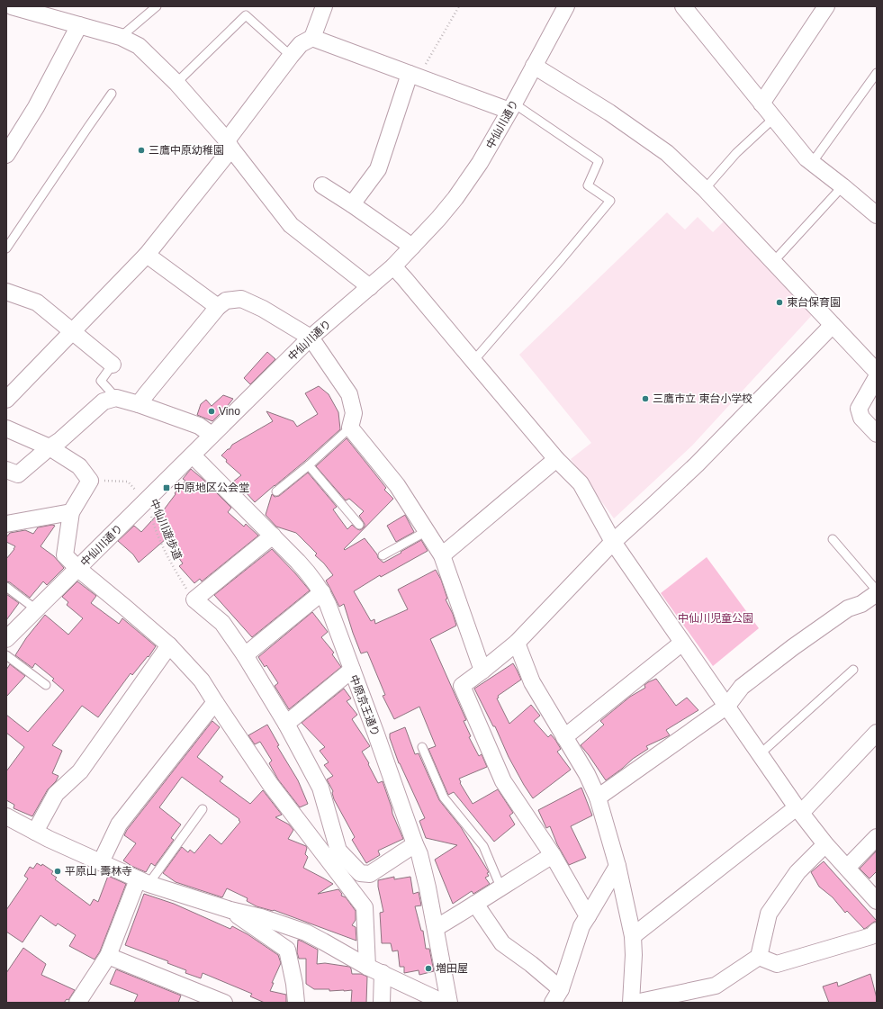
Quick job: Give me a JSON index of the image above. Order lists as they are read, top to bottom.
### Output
{
  "streets": {
    "street": ["中仙川通り", "中原京王通り"],
    "path": ["中仙川遊歩道"]
  },
  "crossings": [
    ["中仙川通り", "中仙川遊歩道"],
    ["中仙川通り", "中原京王通り"]
  ],
  "parks": ["中仙川児童公園"],
  "places": {
    "other": [
      "三鷹中原幼稚園",
      "東台保育園",
      "三鷹市立 東台小学校",
      "Vino",
      "平原山 壽林寺",
      "増田屋"
    ],
    "transit": ["中原地区公会堂"]
  }
}
